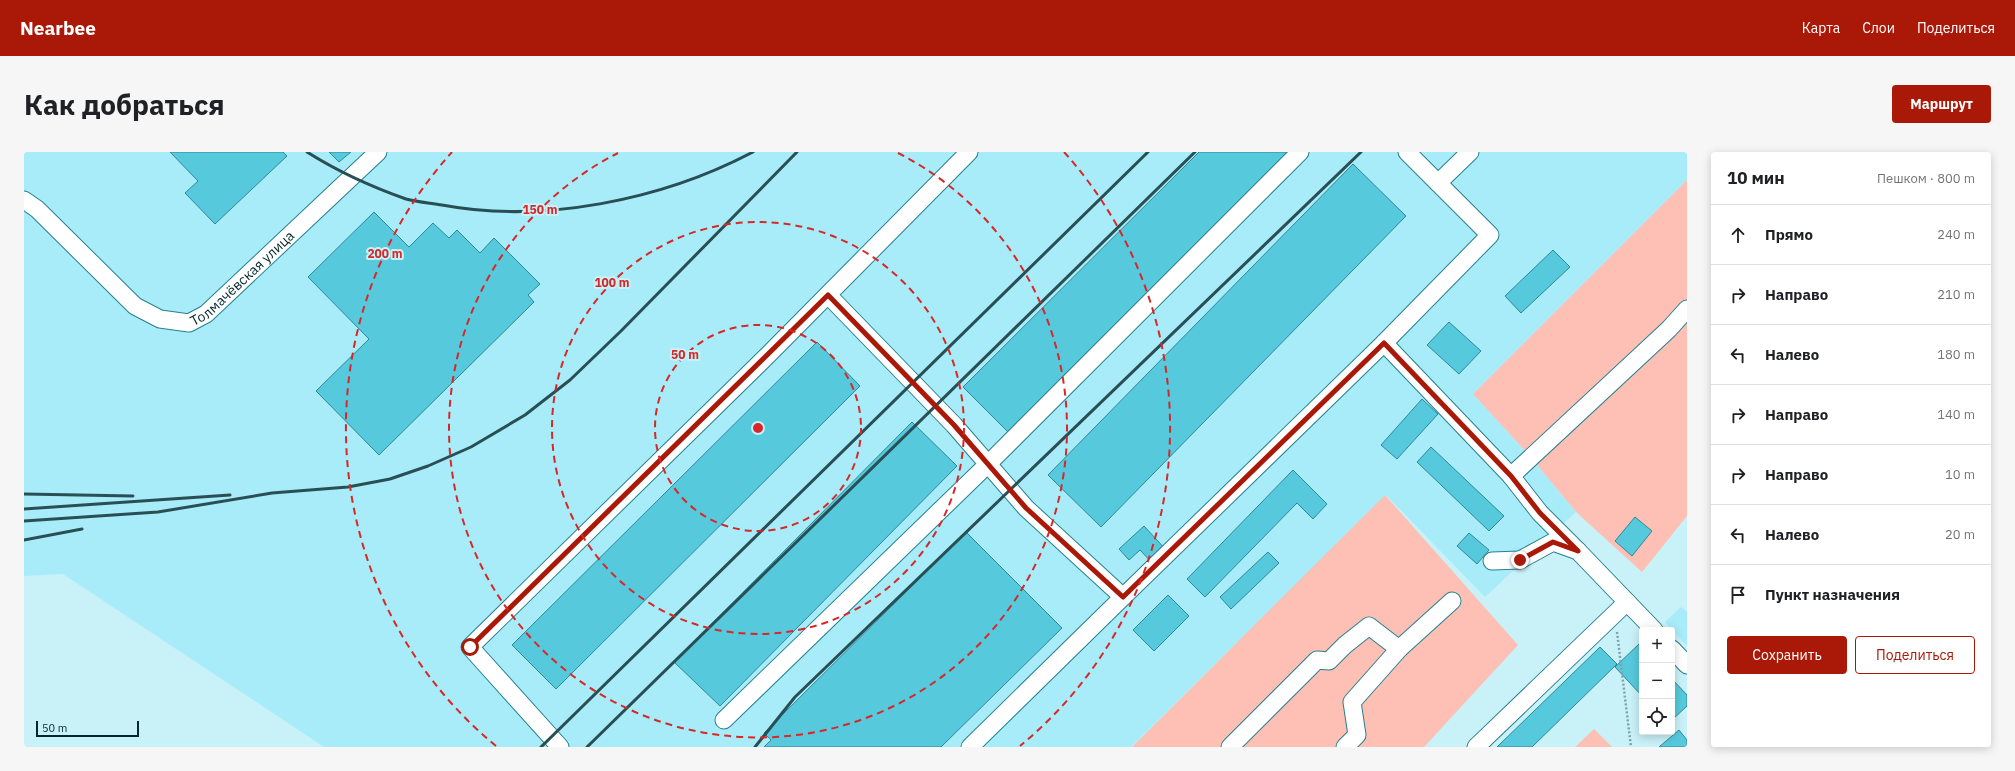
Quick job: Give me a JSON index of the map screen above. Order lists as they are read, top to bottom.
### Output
{
  "streets": {
    "street": ["Толмачёвская улица"]
  },
  "scale_bar": "50 m",
  "page": {
    "header": "Nearbee",
    "nav": ["Карта", "Слои", "Поделиться"],
    "buttons": [
      "Маршрут",
      ["Сохранить", "Поделиться"]
    ],
    "title": "Как добраться",
    "heading": ["10 мин", "Пешком · 800 m"],
    "list": [
      ["Прямо", "240 m"],
      ["Направо", "210 m"],
      ["Налево", "180 m"],
      ["Направо", "140 m"],
      ["Направо", "10 m"],
      ["Налево", "20 m"],
      "Пункт назначения"
    ],
    "map_buttons": ["+", "−"],
    "scale": "50 m"
  },
  "rings": [
    "150 m",
    "200 m",
    "100 m",
    "50 m"
  ]
}
